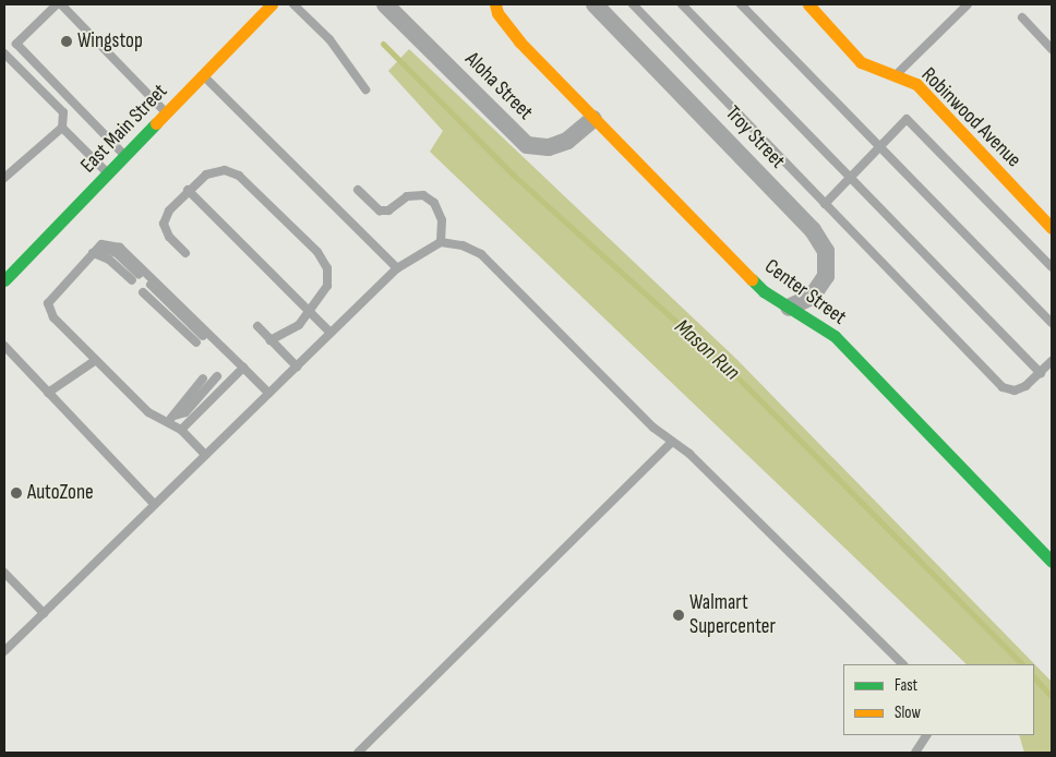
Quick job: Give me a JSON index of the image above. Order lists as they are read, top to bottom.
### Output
{
  "streets": {
    "street": [
      "Aloha Street",
      "Robinwood Avenue",
      "East Main Street",
      "Troy Street",
      "Center Street"
    ]
  },
  "crossings": [
    ["Aloha Street", "Center Street"],
    ["Troy Street", "Center Street"]
  ],
  "water": ["Mason Run"],
  "places": ["Wingstop", "AutoZone", "Walmart Supercenter"],
  "legend": ["Fast", "Slow"]
}
